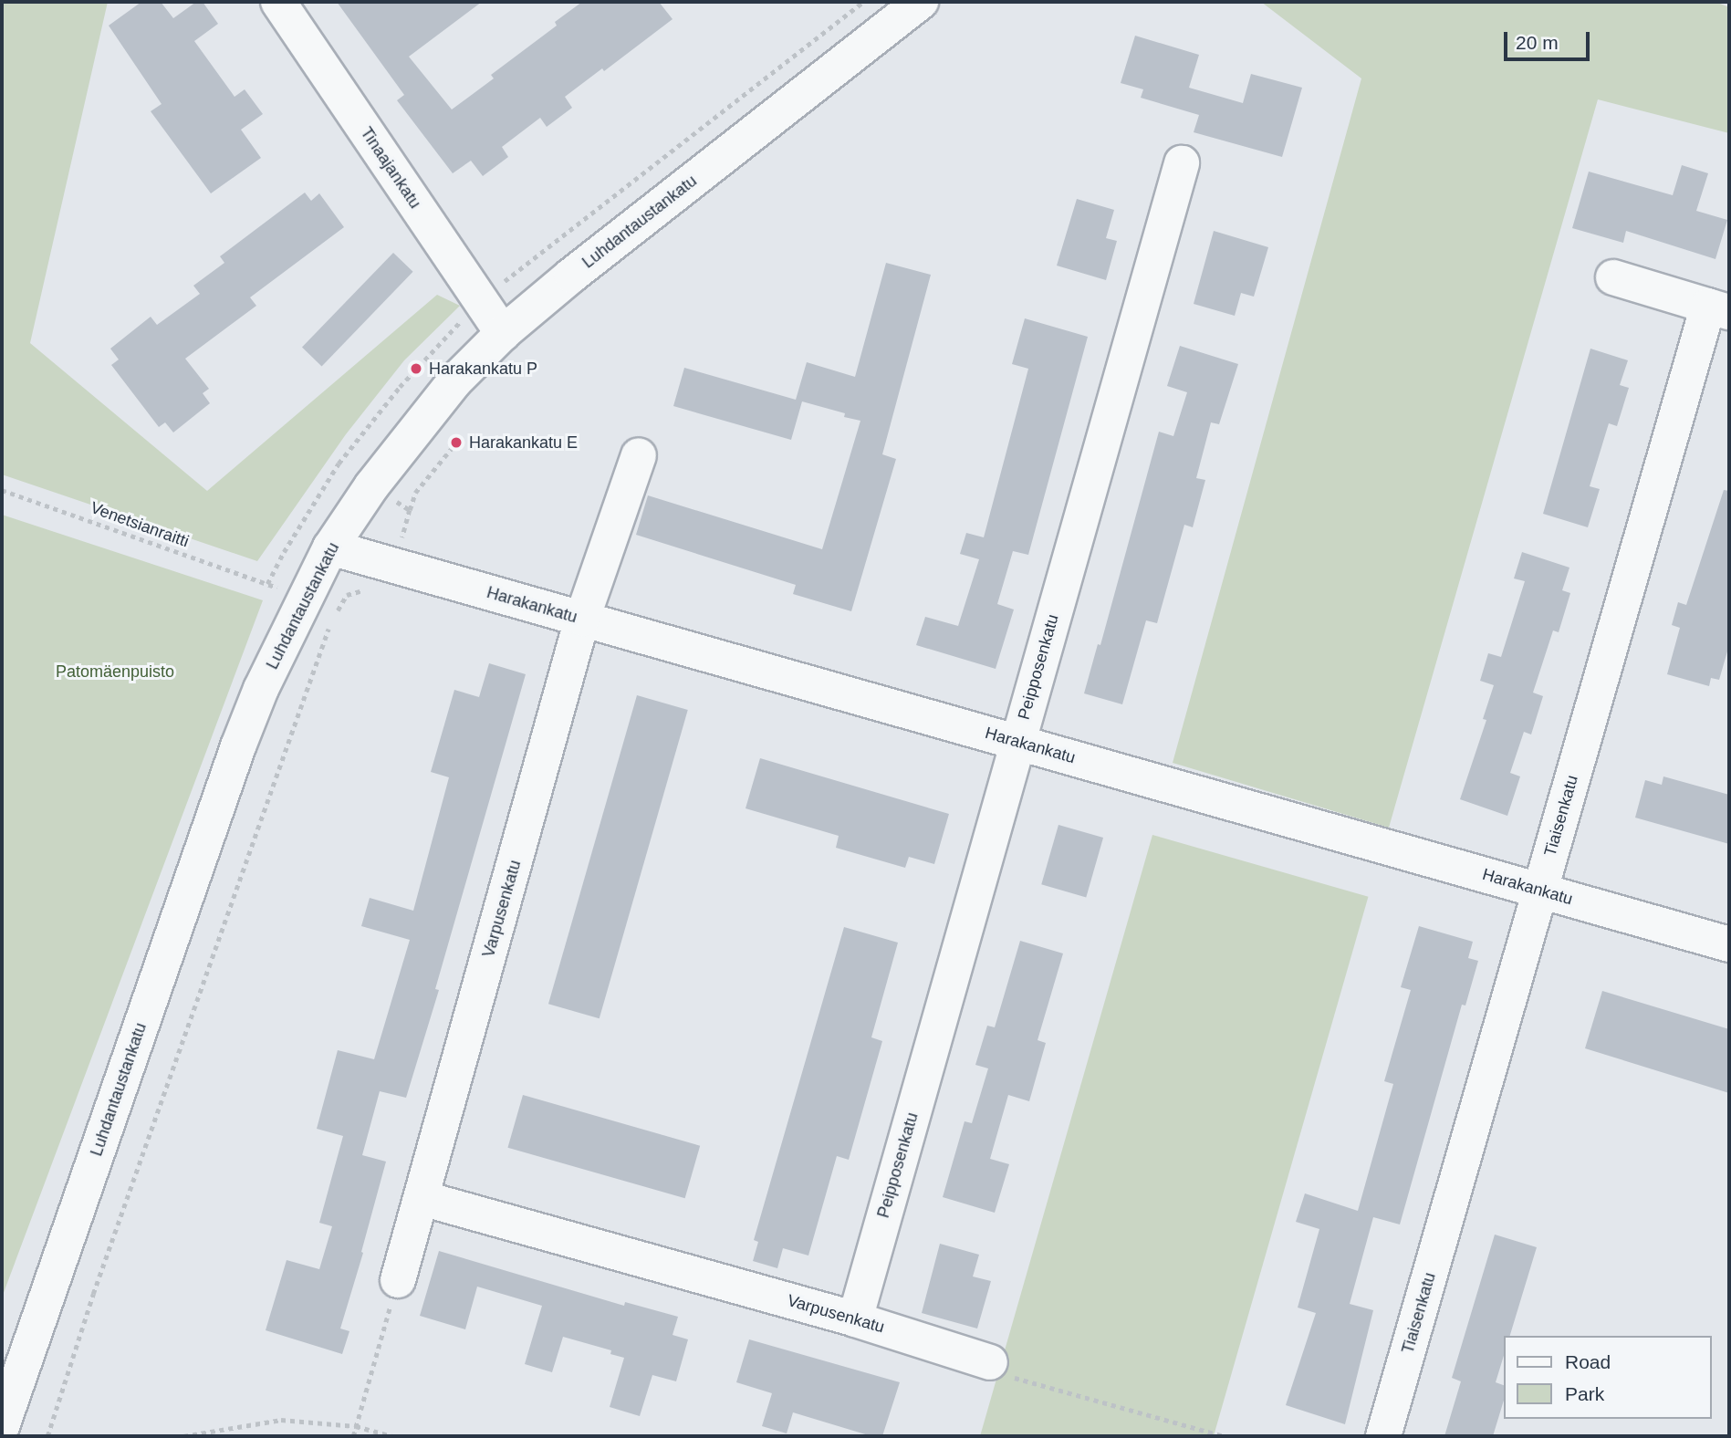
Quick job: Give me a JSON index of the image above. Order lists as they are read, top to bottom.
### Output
{
  "streets": {
    "street": [
      "Tinaajankatu",
      "Luhdantaustankatu",
      "Harakankatu",
      "Peipposenkatu",
      "Tiaisenkatu",
      "Varpusenkatu"
    ],
    "path": ["Venetsianraitti"]
  },
  "crossings": [
    ["Tinaajankatu", "Luhdantaustankatu"],
    ["Luhdantaustankatu", "Harakankatu"],
    ["Harakankatu", "Peipposenkatu"],
    ["Harakankatu", "Tiaisenkatu"],
    ["Harakankatu", "Varpusenkatu"],
    ["Peipposenkatu", "Varpusenkatu"]
  ],
  "parks": ["Patomäenpuisto"],
  "places": ["Harakankatu P", "Harakankatu E"],
  "legend": ["Road", "Park"],
  "scale_bar": "20 m"
}
